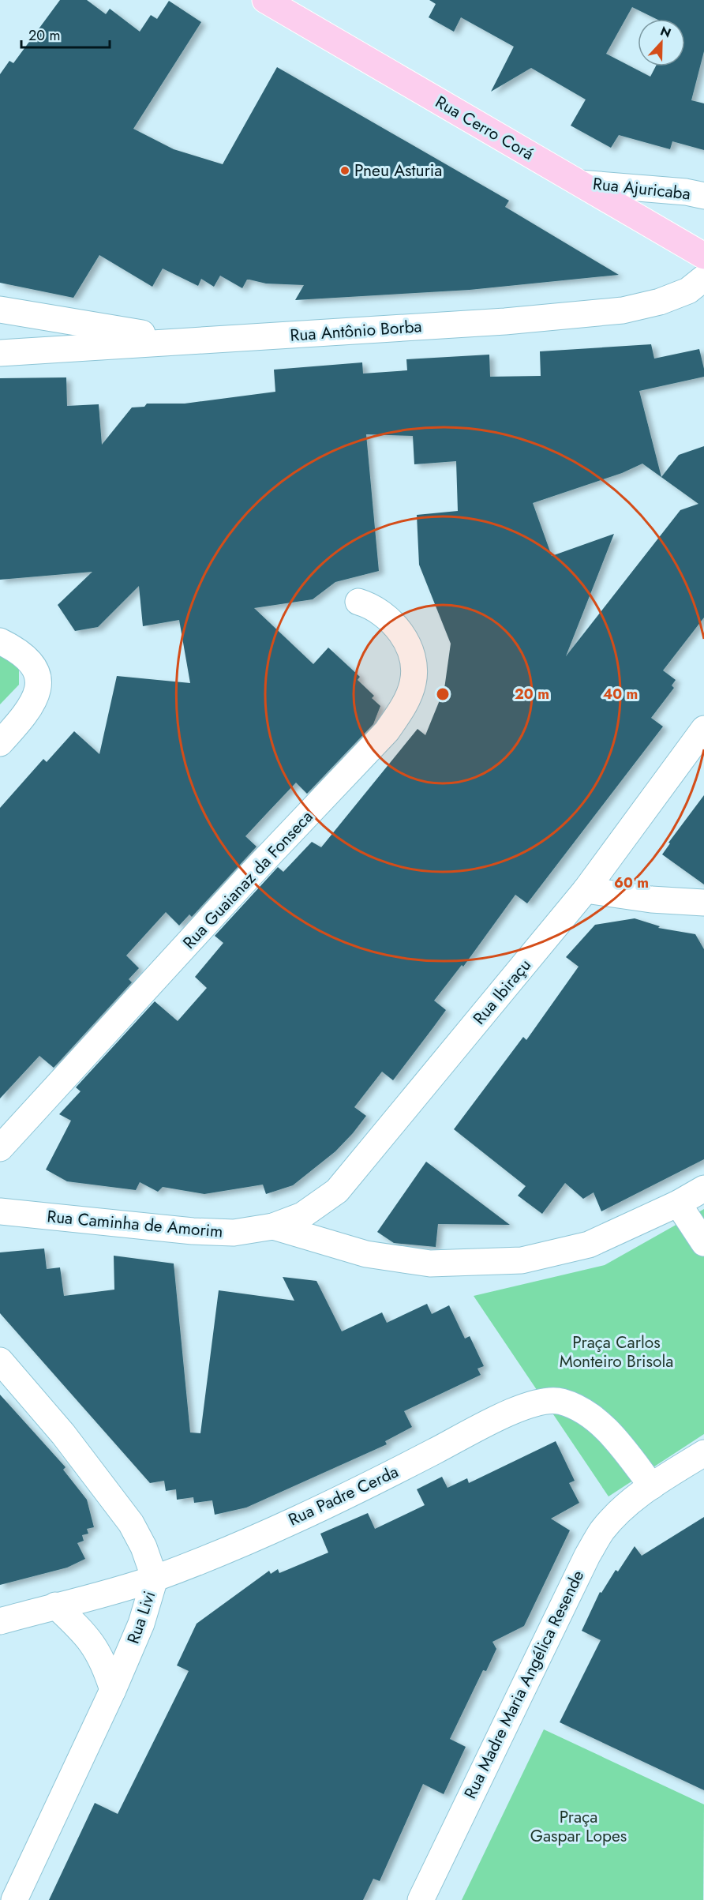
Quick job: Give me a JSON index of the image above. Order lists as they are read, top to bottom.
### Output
{
  "streets": {
    "main road": ["Rua Cerro Corá"],
    "street": [
      "Rua Ajuricaba",
      "Rua Antônio Borba",
      "Rua Guaianaz da Fonseca",
      "Rua Ibiraçu",
      "Rua Caminha de Amorim",
      "Rua Padre Cerda",
      "Rua Livi",
      "Rua Madre Maria Angélica Resende"
    ]
  },
  "crossings": [
    ["Rua Cerro Corá", "Rua Ajuricaba"],
    ["Rua Ibiraçu", "Rua Caminha de Amorim"],
    ["Rua Padre Cerda", "Rua Livi"],
    ["Rua Padre Cerda", "Rua Madre Maria Angélica Resende"]
  ],
  "parks": ["Praça Carlos Monteiro Brisola", "Praça Gaspar Lopes"],
  "places": ["Pneu Asturia"],
  "scale_bar": "20 m",
  "north": "top",
  "rings": ["20 m", "40 m", "60 m"]
}
